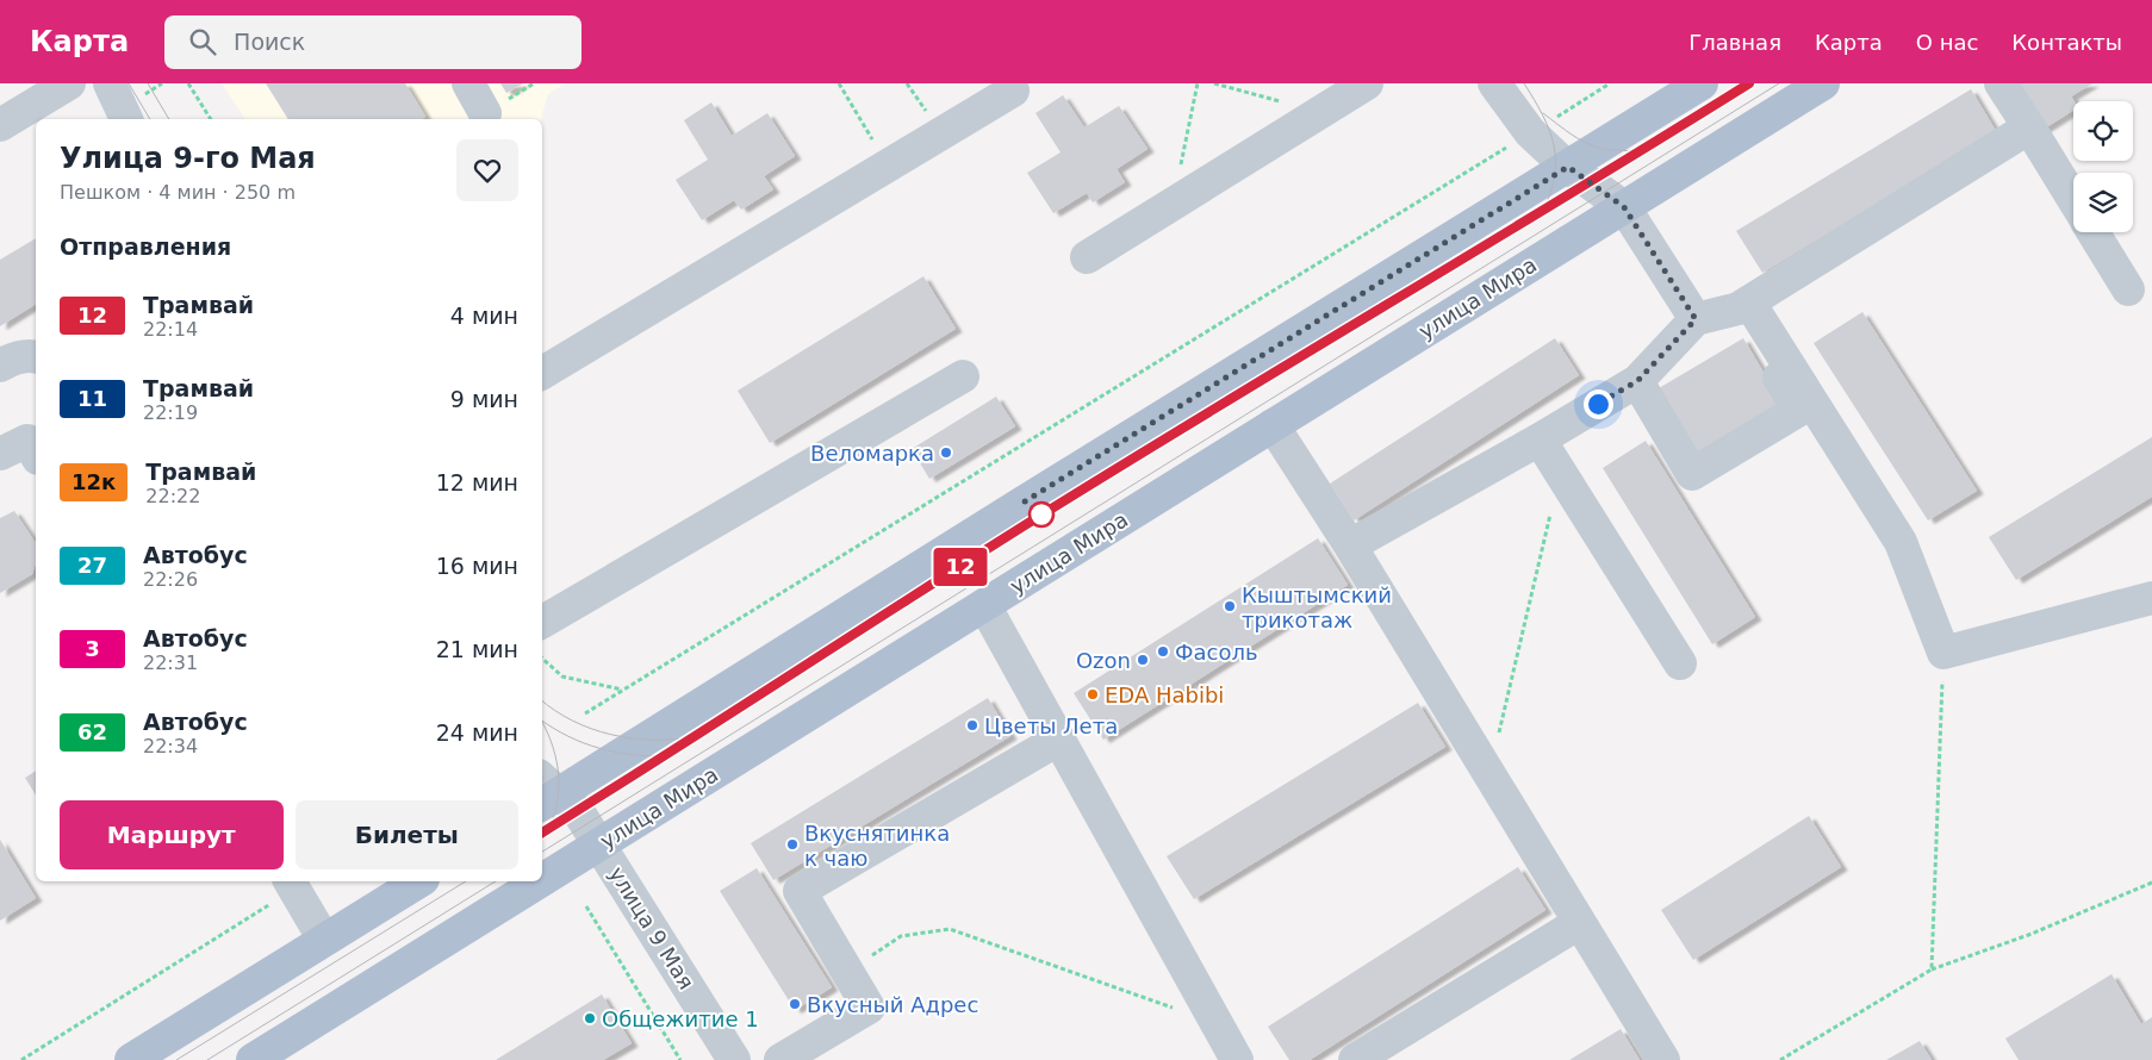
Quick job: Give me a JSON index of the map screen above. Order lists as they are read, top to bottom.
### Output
{
  "streets": {
    "main road": ["улица Мира"],
    "street": ["улица 9 Мая"]
  },
  "crossings": [
    ["улица Мира", "улица 9 Мая"]
  ],
  "places": [
    "Веломарка",
    "Кыштымский трикотаж",
    "Фасоль",
    "Ozon",
    "EDA Habibi",
    "Цветы Лета",
    "Вкуснятинка к чаю",
    "Вкусный Адрес",
    "Общежитие 1"
  ],
  "lines": ["tram line 12"],
  "page": {
    "header": "Карта",
    "search": "Поиск",
    "nav": [
      "Главная",
      "Карта",
      "О нас",
      "Контакты"
    ],
    "on_map": "12",
    "heading": [
      ["Улица 9-го Мая", "Пешком · 4 мин · 250 m"],
      "Отправления"
    ],
    "list": [
      {
        "mark": "12",
        "name": "Трамвай",
        "note": "22:14",
        "value": "4 мин"
      },
      {
        "mark": "11",
        "name": "Трамвай",
        "note": "22:19",
        "value": "9 мин"
      },
      {
        "mark": "12к",
        "name": "Трамвай",
        "note": "22:22",
        "value": "12 мин"
      },
      {
        "mark": "27",
        "name": "Автобус",
        "note": "22:26",
        "value": "16 мин"
      },
      {
        "mark": "3",
        "name": "Автобус",
        "note": "22:31",
        "value": "21 мин"
      },
      {
        "mark": "62",
        "name": "Автобус",
        "note": "22:34",
        "value": "24 мин"
      }
    ],
    "buttons": ["Маршрут", "Билеты"]
  }
}
